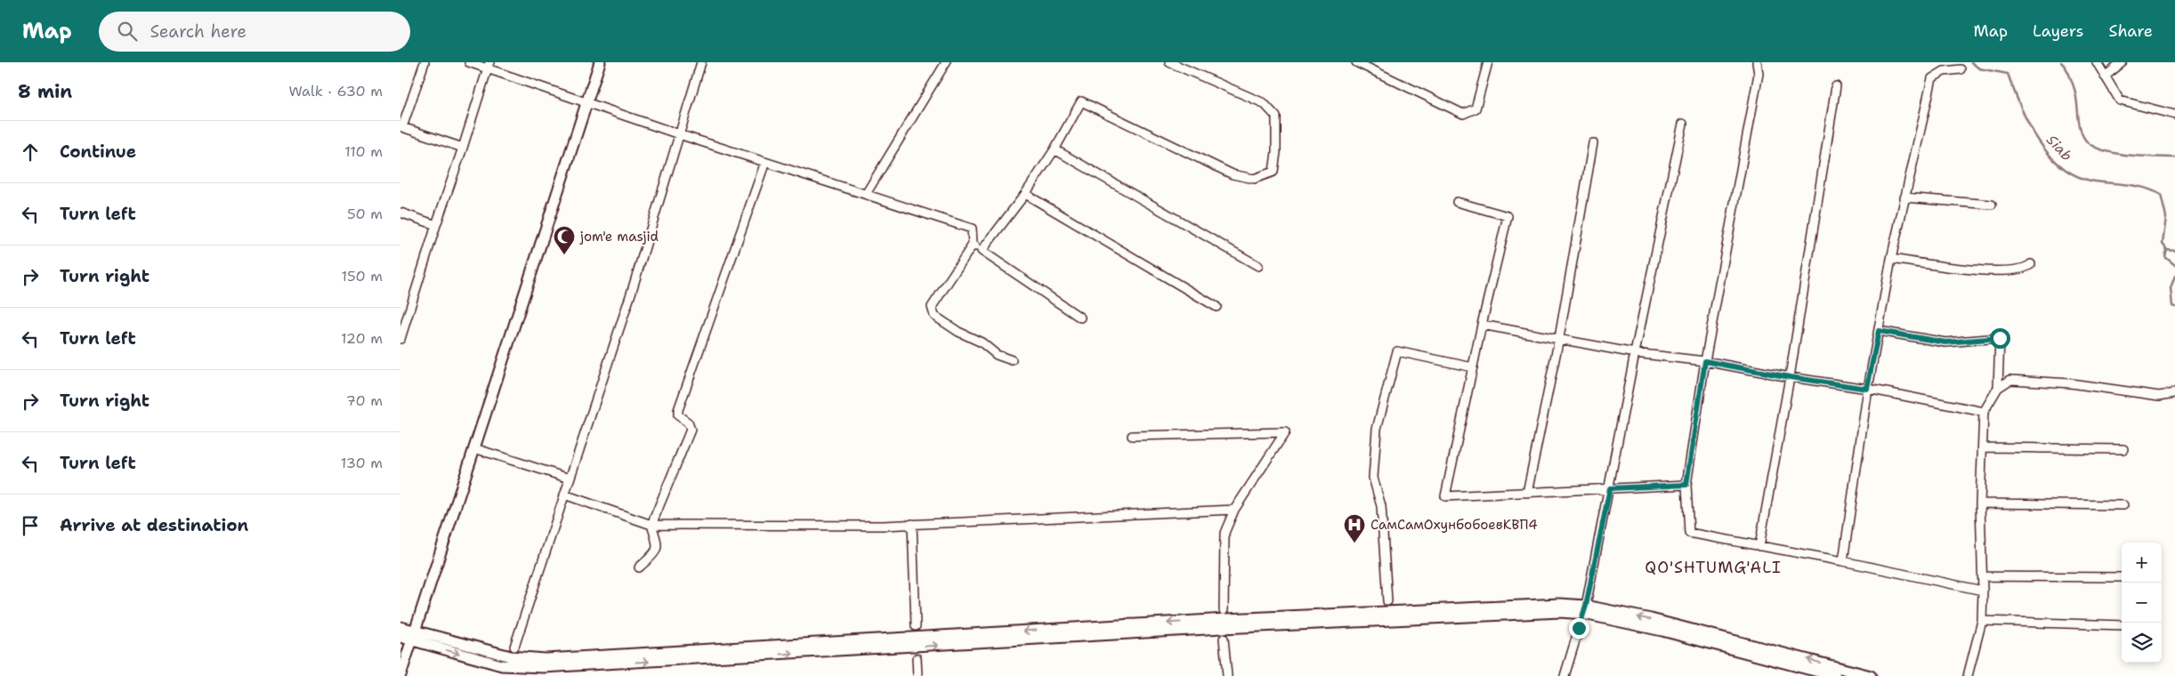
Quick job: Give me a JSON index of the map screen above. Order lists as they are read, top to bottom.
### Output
{
  "districts": ["QO'SHTUMG'ALI"],
  "water": ["Siab"],
  "places": {
    "mosque": ["jom'e masjid"],
    "hospital": ["СамСамОхунбобоевКВП4"]
  },
  "page": {
    "header": "Map",
    "search": "Search here",
    "nav": ["Map", "Layers", "Share"],
    "heading": ["8 min", "Walk · 630 m"],
    "list": [
      ["Continue", "110 m"],
      ["Turn left", "50 m"],
      ["Turn right", "150 m"],
      ["Turn left", "120 m"],
      ["Turn right", "70 m"],
      ["Turn left", "130 m"],
      "Arrive at destination"
    ],
    "map_buttons": ["+", "−"]
  }
}
